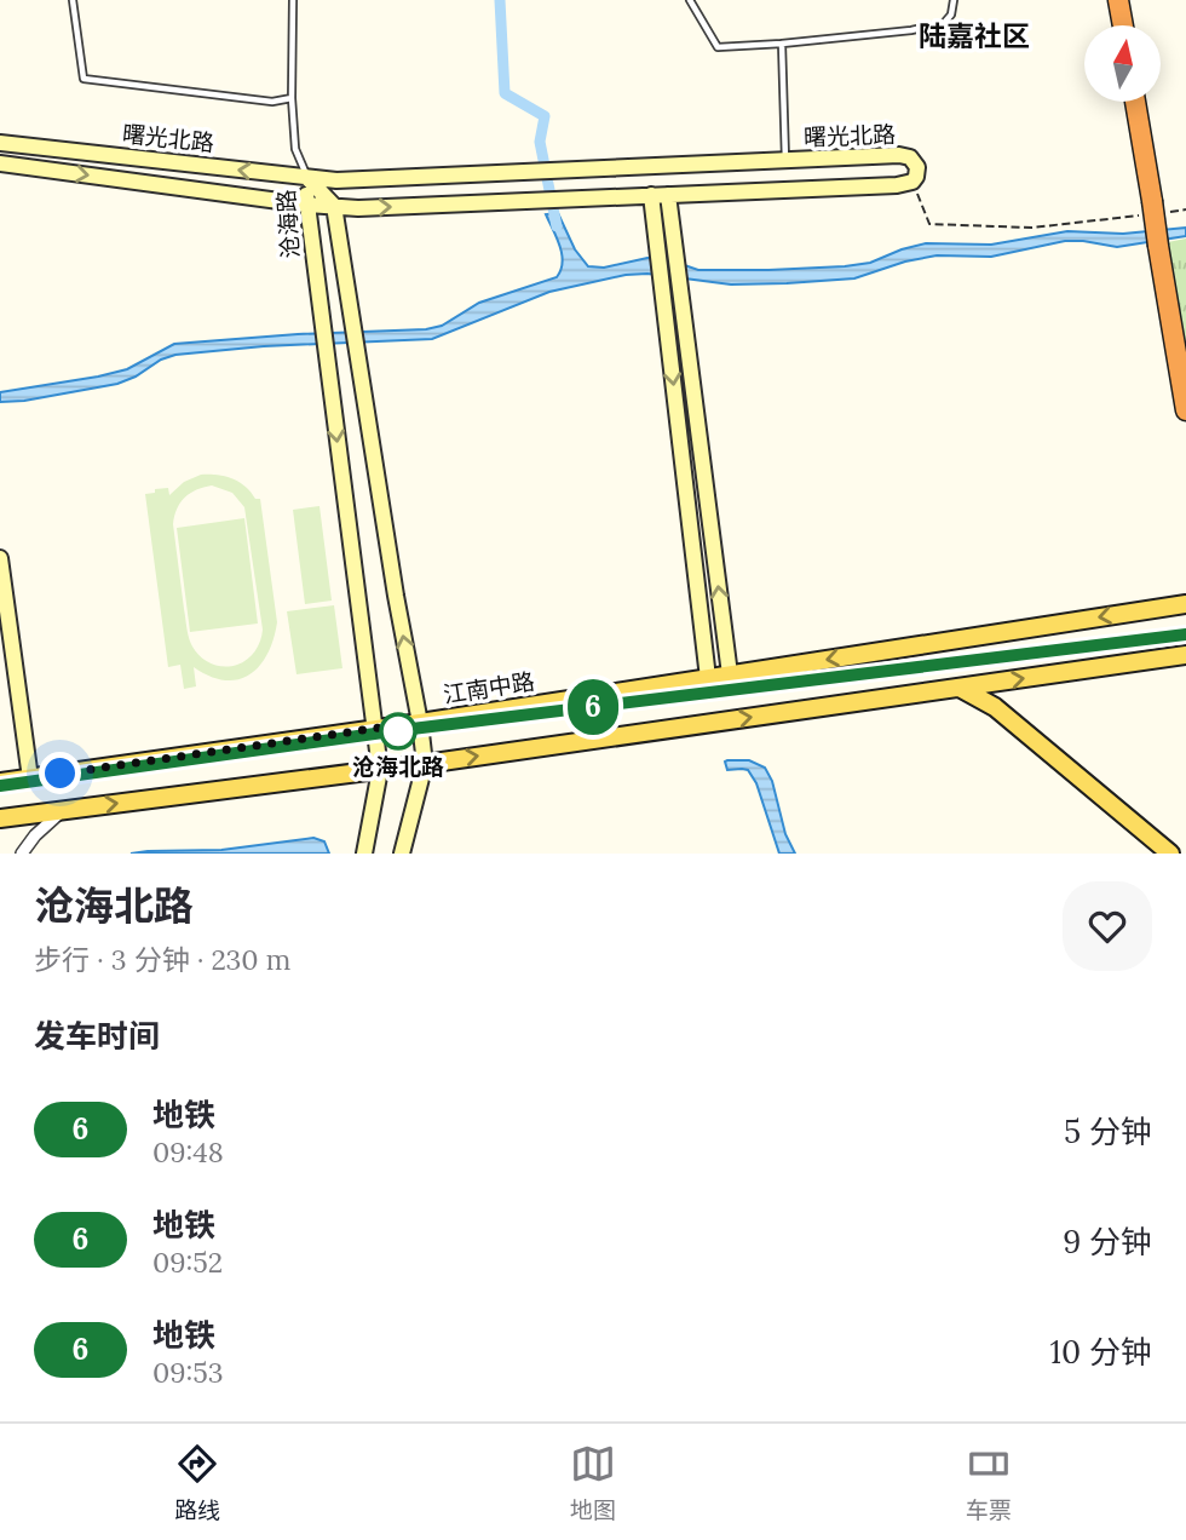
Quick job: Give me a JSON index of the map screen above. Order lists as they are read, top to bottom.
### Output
{
  "streets": {
    "main road": ["江南中路"],
    "street": ["曙光北路", "沧海路"]
  },
  "crossings": [
    ["曙光北路", "沧海路"],
    ["沧海路", "江南中路"]
  ],
  "districts": ["陆嘉社区"],
  "places": ["沧海北路"],
  "lines": ["metro line 6"],
  "north": "top",
  "page": {
    "on_map": "6",
    "heading": [
      ["沧海北路", "步行 · 3 分钟 · 230 m"],
      "发车时间"
    ],
    "list": [
      {
        "mark": "6",
        "name": "地铁",
        "note": "09:48",
        "value": "5 分钟"
      },
      {
        "mark": "6",
        "name": "地铁",
        "note": "09:52",
        "value": "9 分钟"
      },
      {
        "mark": "6",
        "name": "地铁",
        "note": "09:53",
        "value": "10 分钟"
      }
    ],
    "tabs": ["路线", "地图", "车票"]
  }
}
